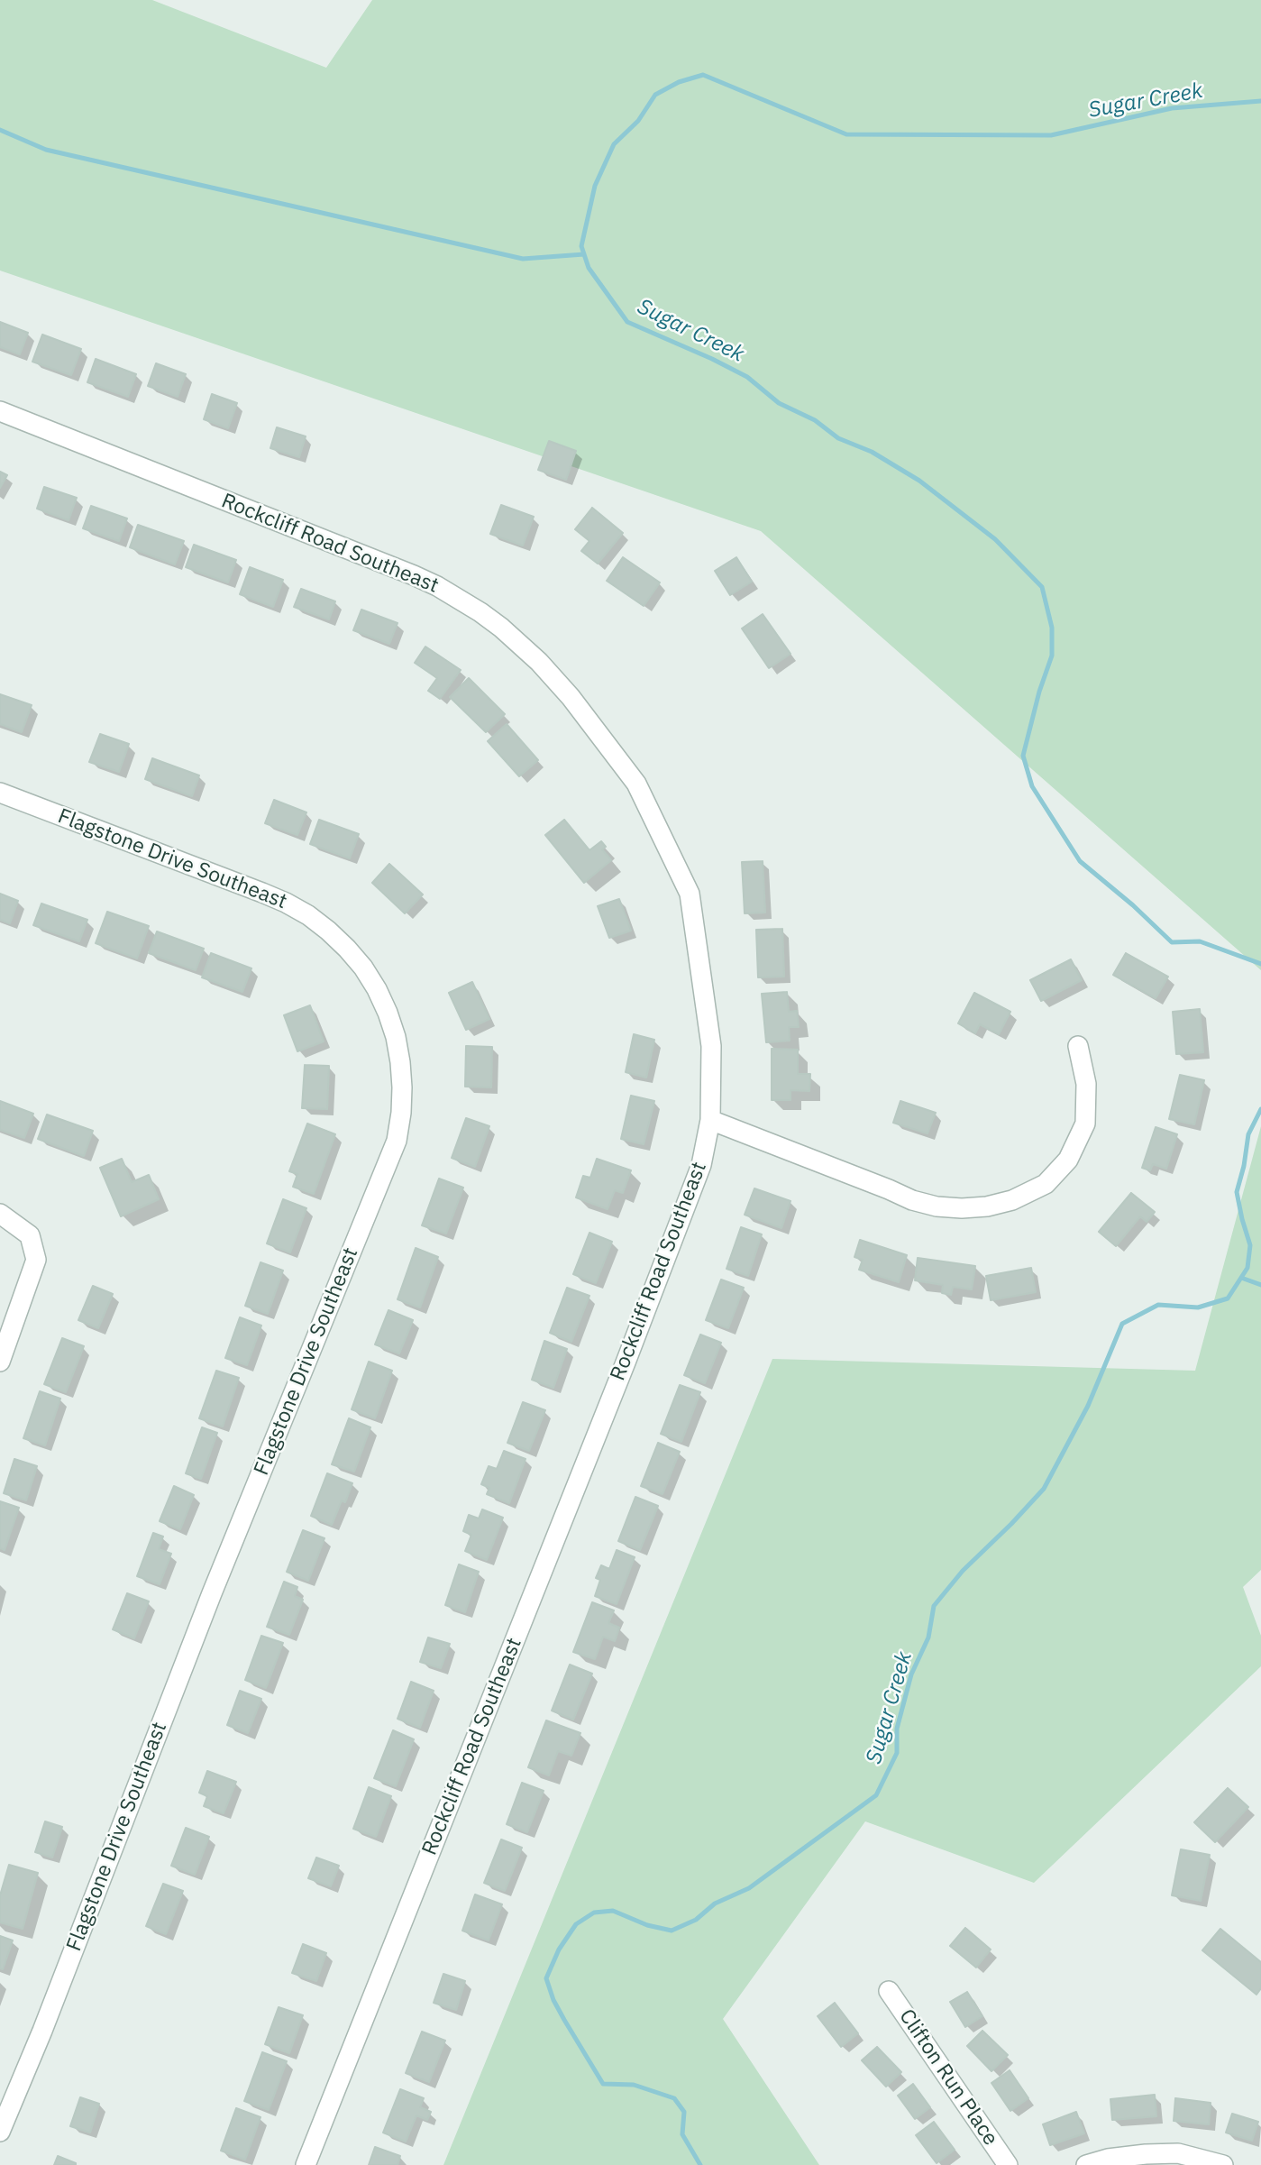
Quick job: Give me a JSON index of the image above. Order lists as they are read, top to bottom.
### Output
{
  "streets": {
    "street": ["Rockcliff Road Southeast", "Flagstone Drive Southeast", "Clifton Run Place"]
  },
  "water": ["Sugar Creek"]
}
